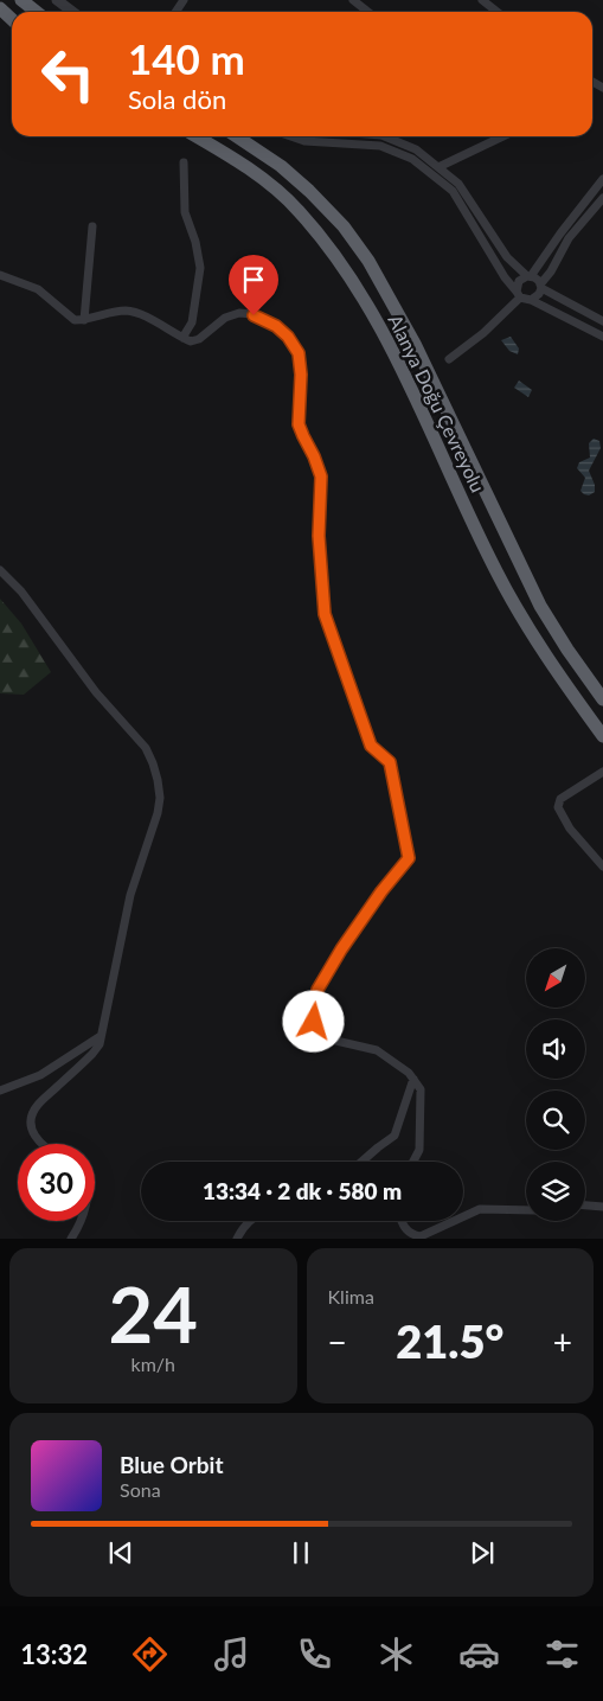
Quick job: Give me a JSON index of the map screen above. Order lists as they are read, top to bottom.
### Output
{
  "streets": {
    "highway": ["Alanya Doğu Çevreyolu"]
  },
  "north": "bottom left",
  "page": {
    "turn": ["140 m", "Sola dön"],
    "limit": "30",
    "trip": "13:34 · 2 dk · 580 m",
    "tile": [
      ["24", "km/h"],
      "Klima"
    ],
    "heat": ["−", "21.5°", "+"],
    "song": ["Blue Orbit", "Sona"],
    "tabs": "13:32"
  }
}
